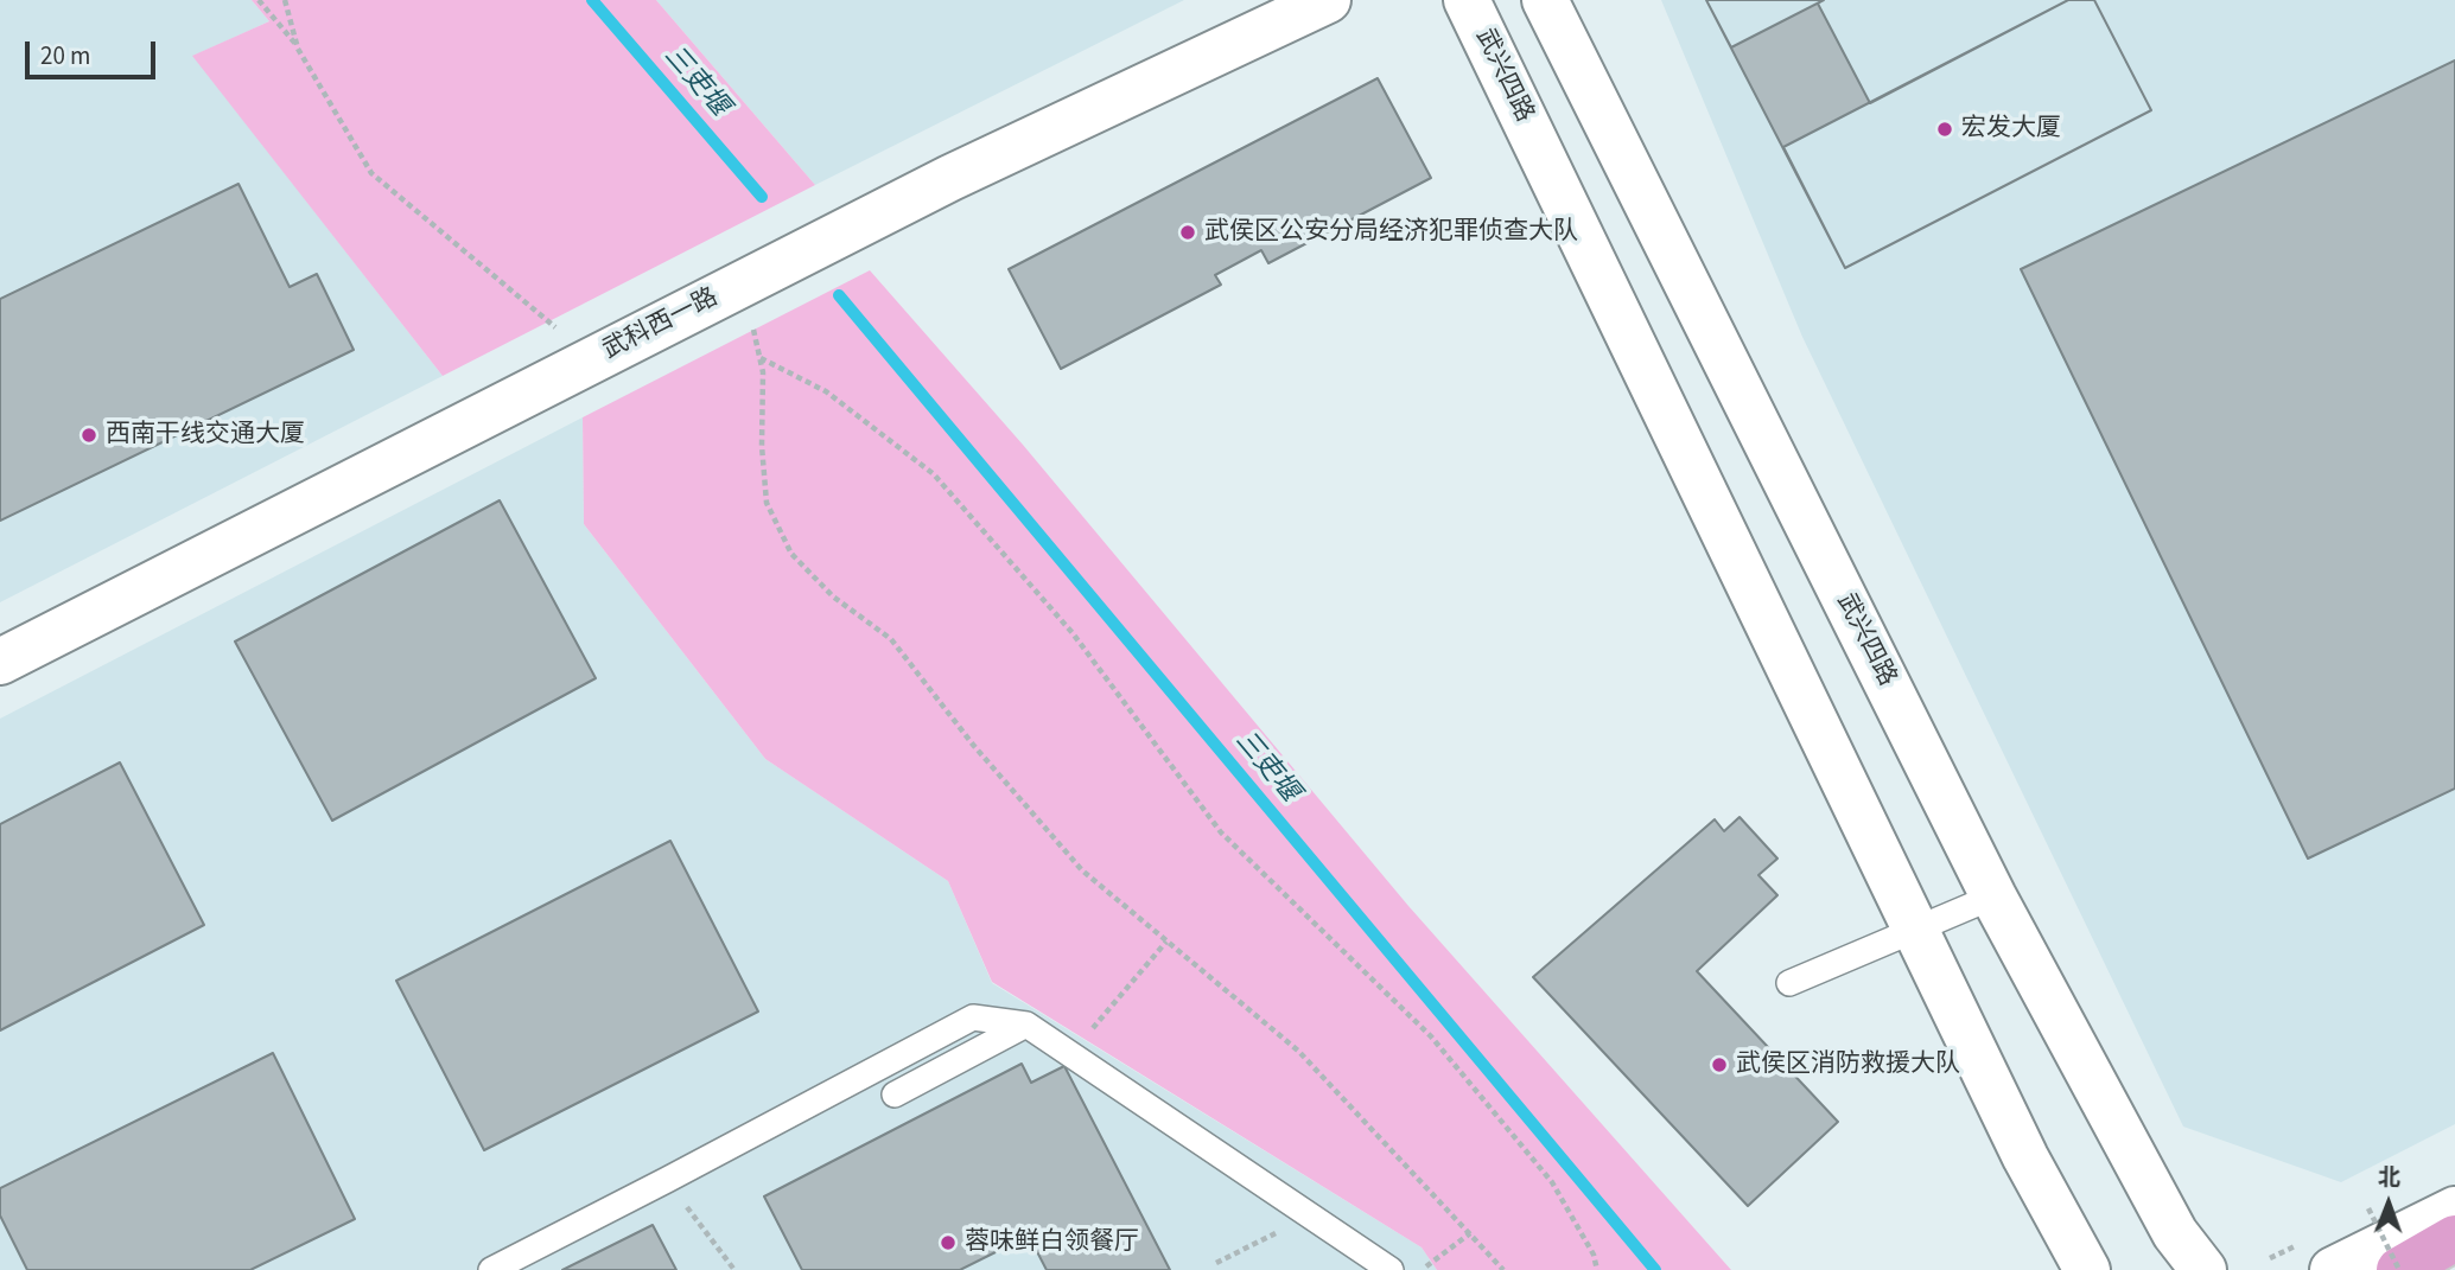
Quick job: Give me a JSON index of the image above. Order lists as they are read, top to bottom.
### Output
{
  "streets": {
    "main road": ["武兴四路", "武科西一路"]
  },
  "water": ["三吏堰"],
  "places": [
    "宏发大厦",
    "武侯区公安分局经济犯罪侦查大队",
    "西南干线交通大厦",
    "武侯区消防救援大队",
    "蓉味鲜白领餐厅"
  ],
  "scale_bar": "20 m",
  "north": "top"
}
